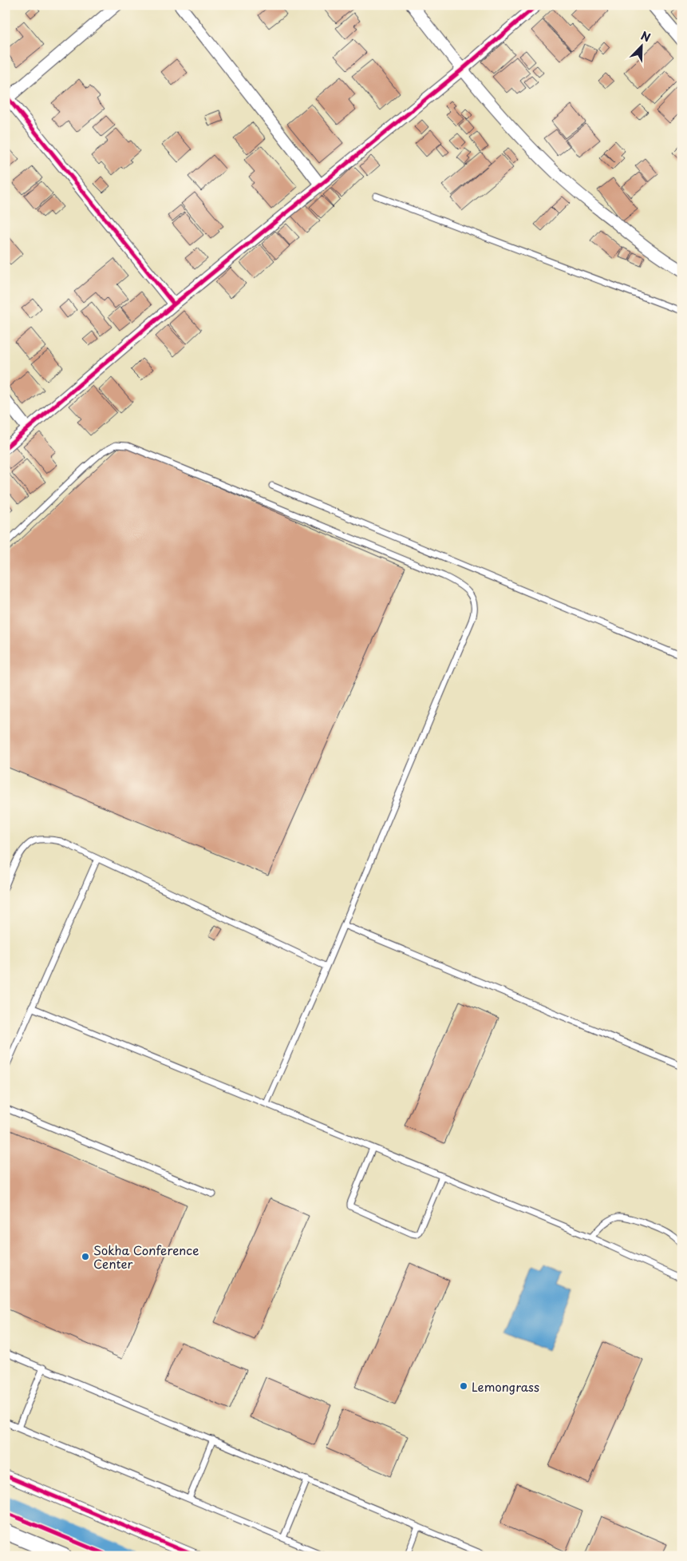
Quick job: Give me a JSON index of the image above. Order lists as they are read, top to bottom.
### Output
{
  "places": ["Sokha Conference Center", "Lemongrass"],
  "north": "top right"
}
